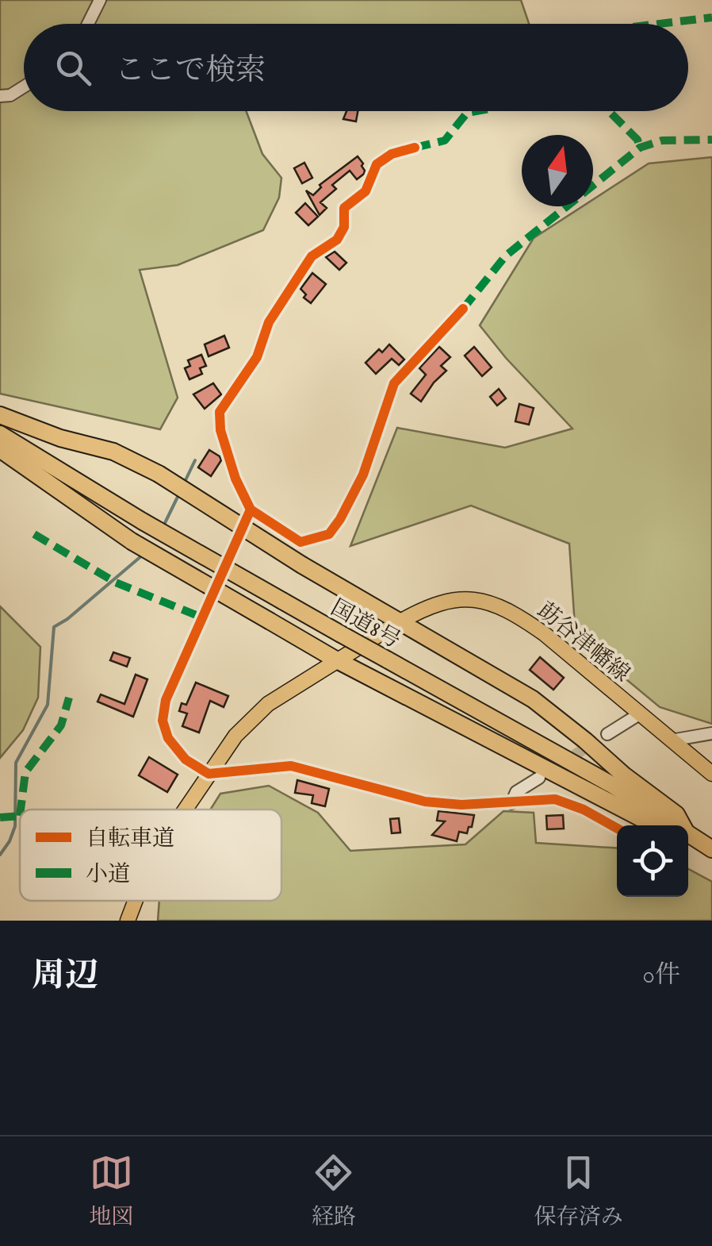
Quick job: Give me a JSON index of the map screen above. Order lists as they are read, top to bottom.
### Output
{
  "streets": {
    "highway": ["国道8号"],
    "main road": ["莇谷津幡線"]
  },
  "legend": ["自転車道", "小道"],
  "north": "top",
  "page": {
    "search": "ここで検索",
    "heading": ["周辺", "0件"],
    "nav": ["地図", "経路", "保存済み"]
  }
}
